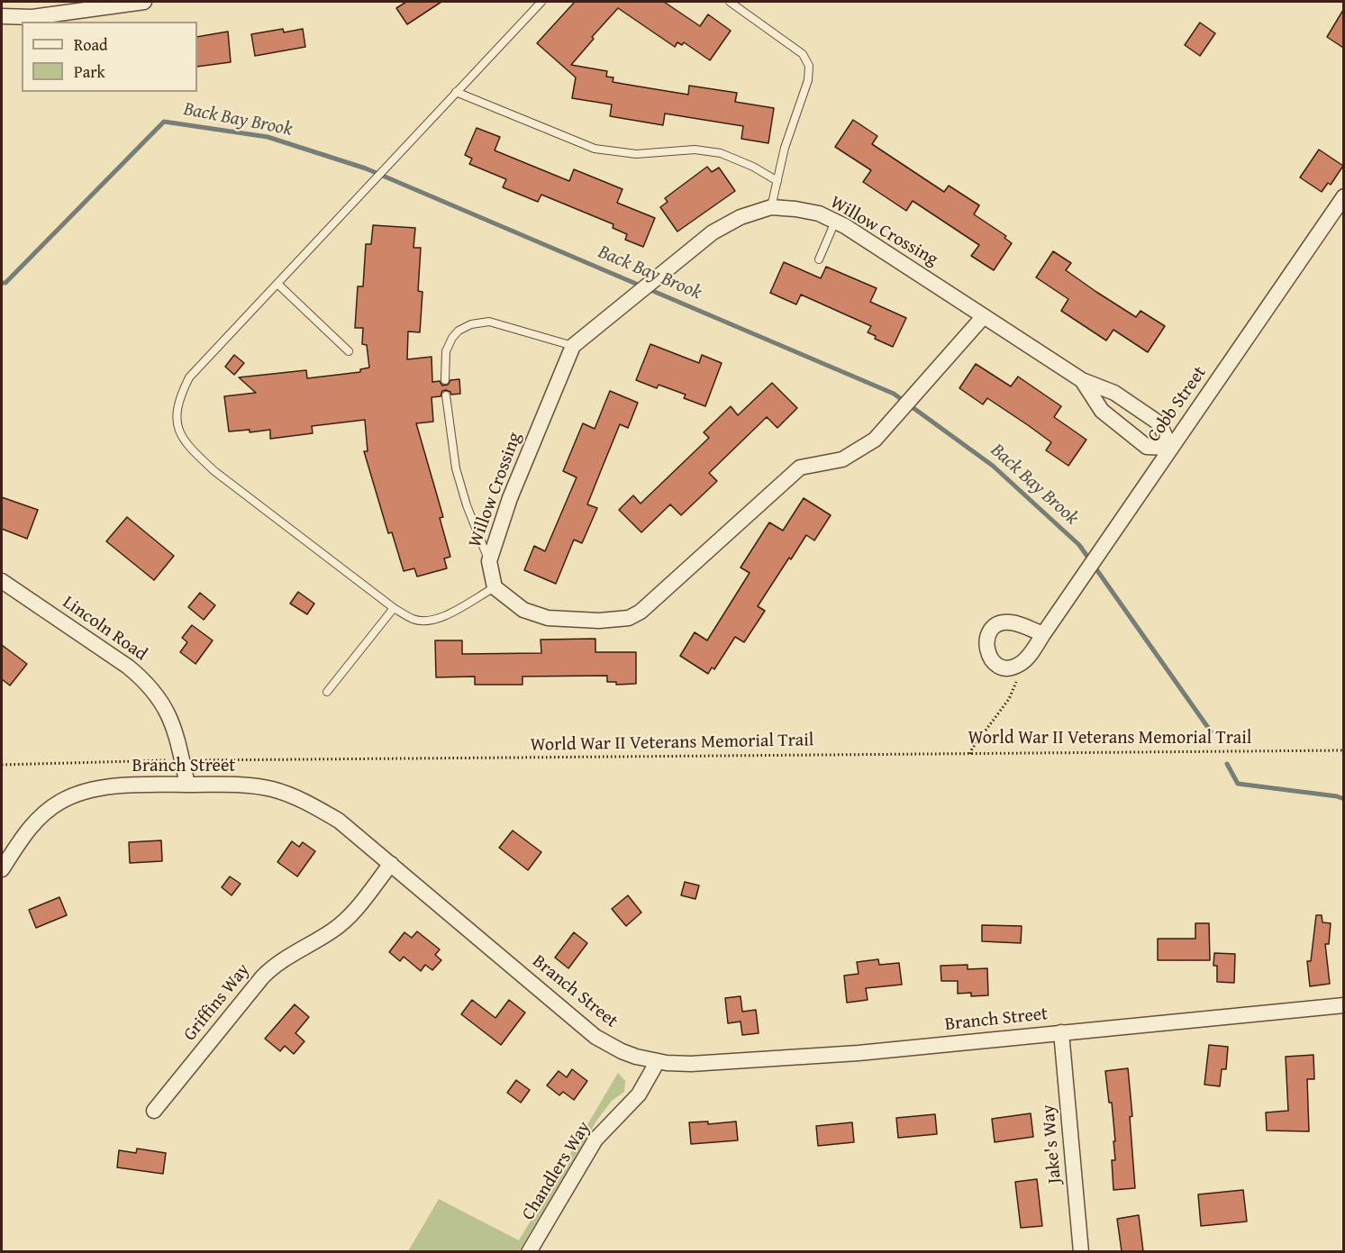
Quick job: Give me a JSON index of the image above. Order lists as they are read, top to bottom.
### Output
{
  "streets": {
    "street": [
      "Willow Crossing",
      "Cobb Street",
      "Lincoln Road",
      "Branch Street",
      "Griffins Way",
      "Jake's Way",
      "Chandlers Way"
    ],
    "path": ["World War II Veterans Memorial Trail"]
  },
  "crossings": [
    ["Willow Crossing", "Cobb Street"],
    ["Lincoln Road", "World War II Veterans Memorial Trail"],
    ["Lincoln Road", "Branch Street"],
    ["Branch Street", "Griffins Way"],
    ["Branch Street", "Jake's Way"],
    ["Branch Street", "Chandlers Way"]
  ],
  "water": ["Back Bay Brook"],
  "legend": ["Road", "Park"]
}
